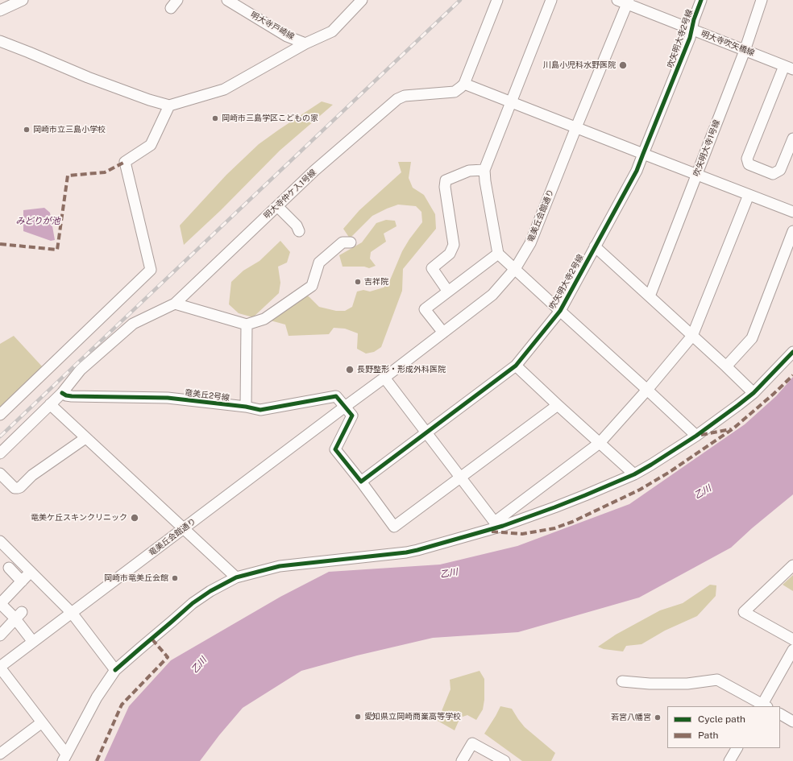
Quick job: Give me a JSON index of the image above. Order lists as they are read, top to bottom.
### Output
{
  "streets": {
    "street": [
      "明大寺戸崎線",
      "吹矢明大寺2号線",
      "明大寺吹矢橋線",
      "吹矢明大寺1号線",
      "明大寺仲ケ入1号線",
      "竜美丘会館通り",
      "竜美丘2号線"
    ]
  },
  "crossings": [
    ["吹矢明大寺2号線", "明大寺吹矢橋線"],
    ["明大寺吹矢橋線", "吹矢明大寺1号線"],
    ["明大寺吹矢橋線", "竜美丘会館通り"],
    ["明大寺仲ケ入1号線", "竜美丘2号線"],
    ["竜美丘会館通り", "竜美丘2号線"]
  ],
  "water": ["みどりが池", "乙川"],
  "places": [
    "川島小児科水野医院",
    "岡崎市三島学区こどもの家",
    "岡崎市立三島小学校",
    "吉祥院",
    "長野整形・形成外科医院",
    "竜美ケ丘スキンクリニック",
    "岡崎市竜美丘会館",
    "愛知県立岡崎商業高等学校",
    "若宮八幡宮"
  ],
  "legend": ["Cycle path", "Path"]
}
